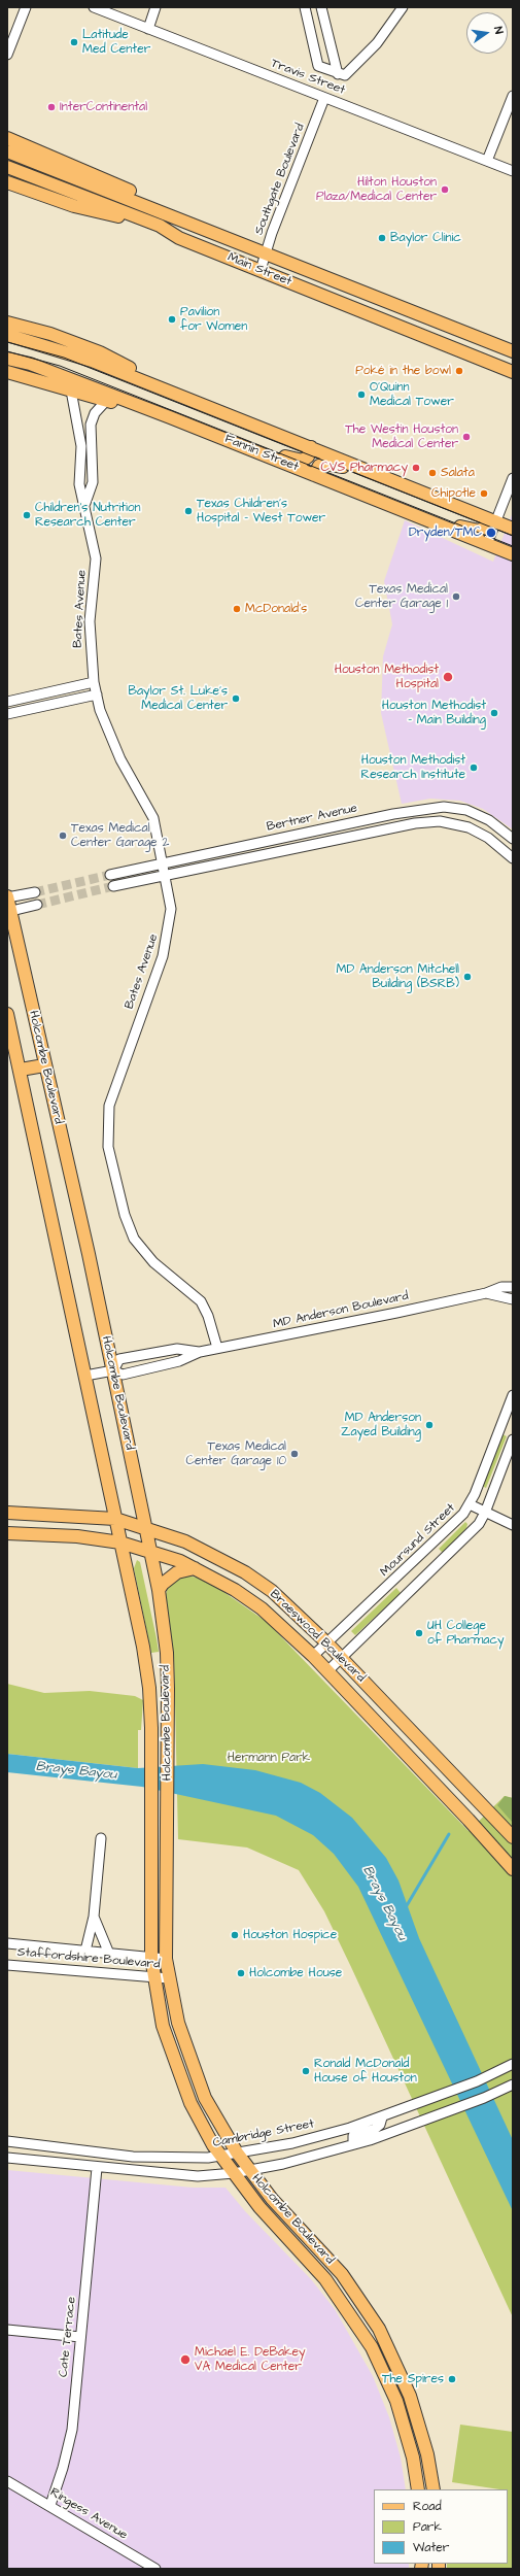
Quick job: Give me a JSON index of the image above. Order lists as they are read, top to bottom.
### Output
{
  "streets": {
    "main road": [
      "Main Street",
      "Fannin Street",
      "Holcombe Boulevard",
      "Braeswood Boulevard"
    ],
    "street": [
      "Travis Street",
      "Southgate Boulevard",
      "Bates Avenue",
      "Bertner Avenue",
      "MD Anderson Boulevard",
      "Moursund Street",
      "Staffordshire Boulevard",
      "Cambridge Street",
      "Cate Terrace",
      "Ringess Avenue"
    ]
  },
  "crossings": [
    ["Travis Street", "Southgate Boulevard"],
    ["Southgate Boulevard", "Main Street"],
    ["Bates Avenue", "Bertner Avenue"],
    ["Bates Avenue", "MD Anderson Boulevard"],
    ["Holcombe Boulevard", "MD Anderson Boulevard"],
    ["Holcombe Boulevard", "Braeswood Boulevard"],
    ["Holcombe Boulevard", "Staffordshire Boulevard"],
    ["Holcombe Boulevard", "Cambridge Street"],
    ["Moursund Street", "Braeswood Boulevard"],
    ["Cate Terrace", "Ringess Avenue"]
  ],
  "water": ["Brays Bayou"],
  "parks": ["Hermann Park"],
  "places": [
    "Latitude Med Center",
    "InterContinental",
    "Hilton Houston Plaza/Medical Center",
    "Baylor Clinic",
    "Pavilion for Women",
    "Poké in the bowl",
    "O'Quinn Medical Tower",
    "The Westin Houston Medical Center",
    "CVS Pharmacy",
    "Salata",
    "Chipotle",
    "Texas Children's Hospital - West Tower",
    "Children's Nutrition Research Center",
    "Dryden/TMC",
    "Texas Medical Center Garage 1",
    "McDonald's",
    "Houston Methodist Hospital",
    "Baylor St. Luke's Medical Center",
    "Houston Methodist - Main Building",
    "Houston Methodist Research Institute",
    "Texas Medical Center Garage 2",
    "MD Anderson Mitchell Building (BSRB)",
    "MD Anderson Zayed Building",
    "Texas Medical Center Garage 10",
    "UH College of Pharmacy",
    "Houston Hospice",
    "Holcombe House",
    "Ronald McDonald House of Houston",
    "Michael E. DeBakey VA Medical Center",
    "The Spires"
  ],
  "legend": ["Road", "Park", "Water"],
  "north": "right"
}
